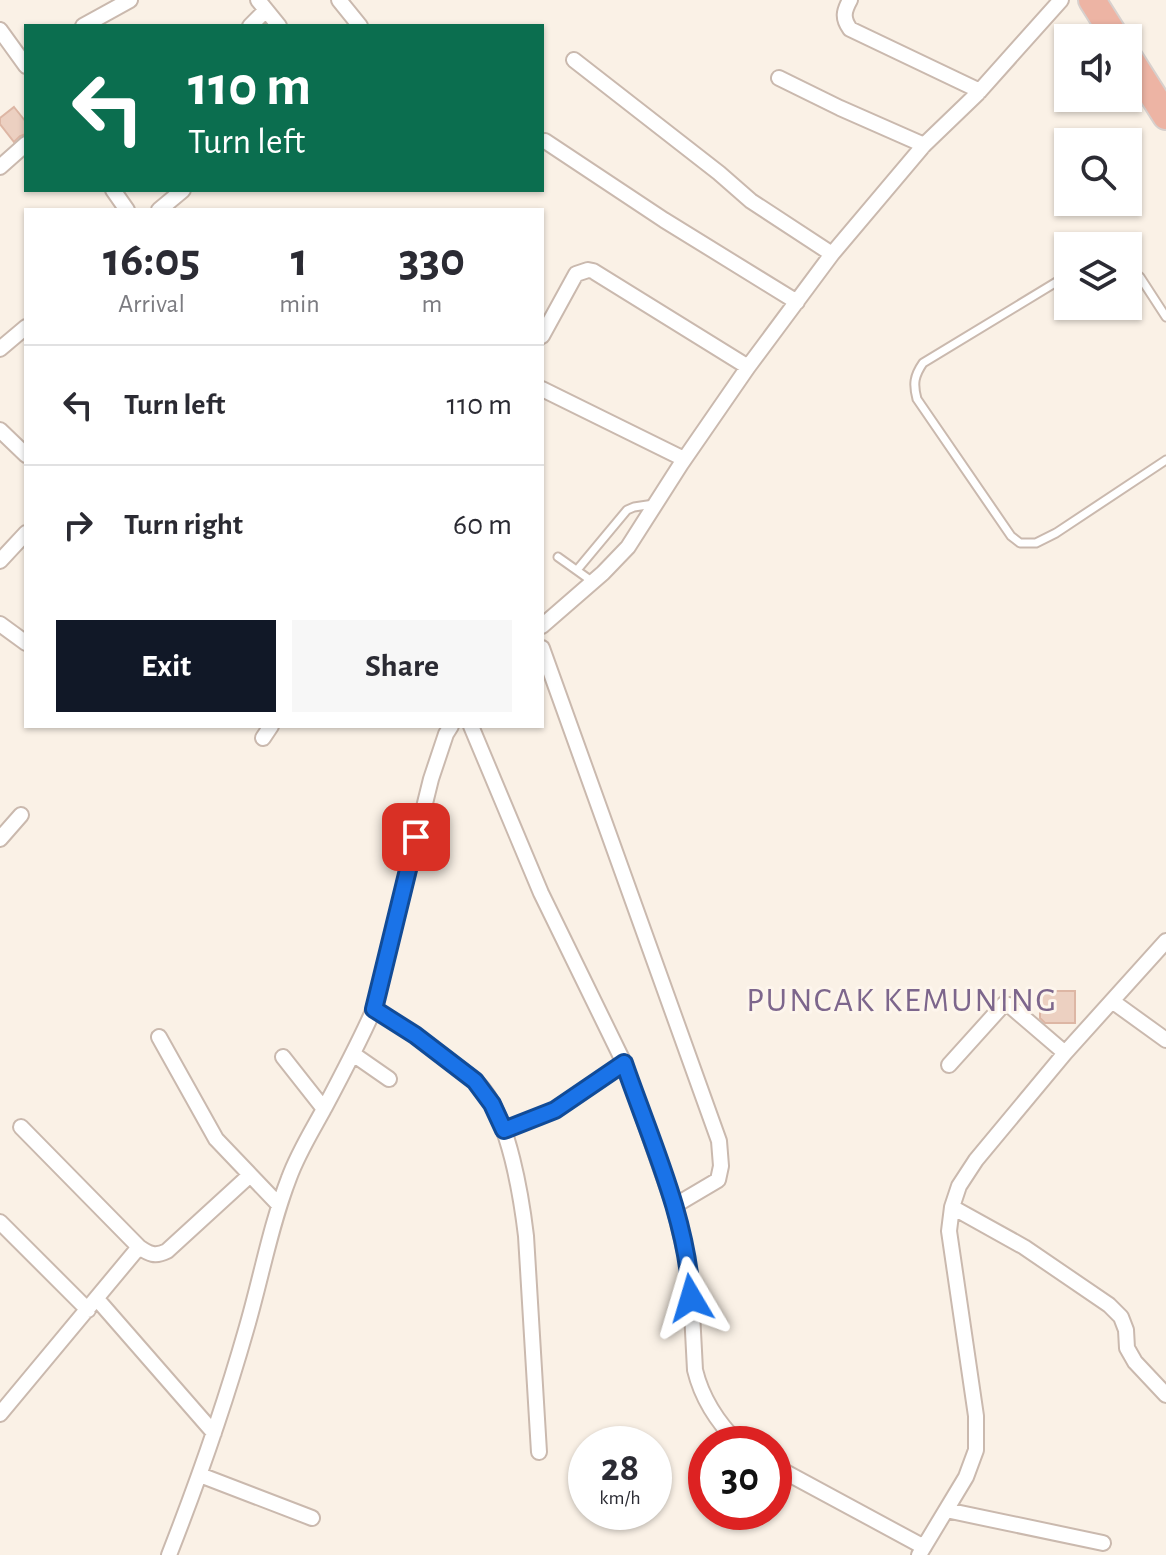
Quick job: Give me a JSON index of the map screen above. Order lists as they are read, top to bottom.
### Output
{
  "districts": ["PUNCAK KEMUNING"],
  "page": {
    "turn": ["110 m", "Turn left"],
    "eta": [
      "16:05",
      "Arrival",
      "1",
      "min",
      "330",
      "m"
    ],
    "list": [
      {
        "name": "Turn left",
        "value": "110 m"
      },
      {
        "name": "Turn right",
        "value": "60 m"
      }
    ],
    "buttons": ["Exit", "Share"],
    "speed": "28 km/h",
    "limit": "30"
  }
}
